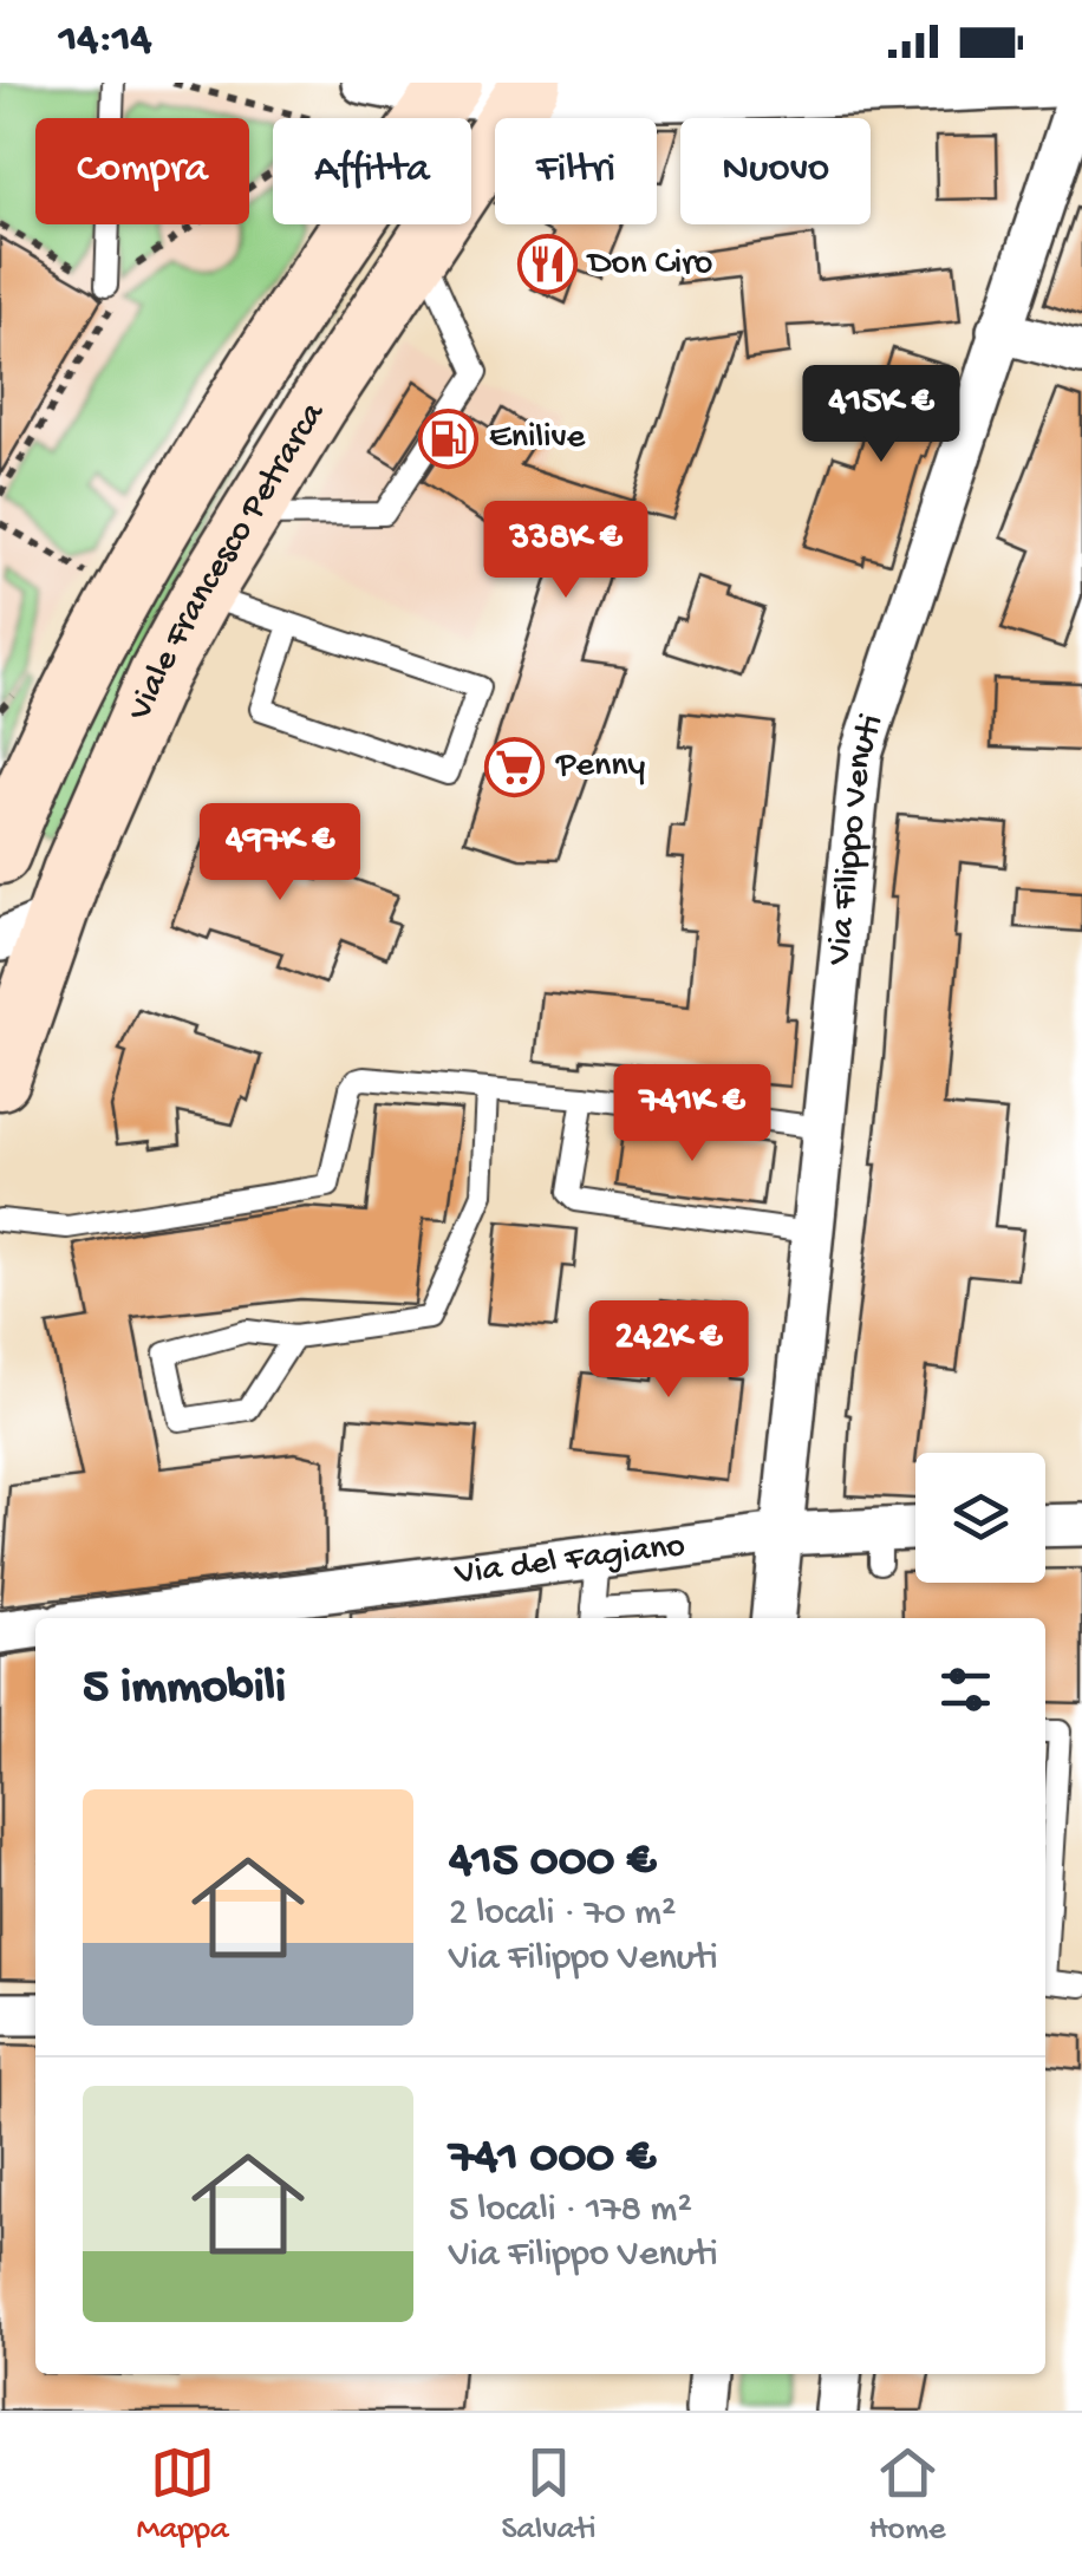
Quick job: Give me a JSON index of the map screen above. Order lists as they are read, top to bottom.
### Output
{
  "streets": {
    "main road": ["Viale Francesco Petrarca"],
    "street": ["Via Filippo Venuti", "Via del Fagiano"]
  },
  "crossings": [
    ["Via Filippo Venuti", "Via del Fagiano"]
  ],
  "places": {
    "restaurant": ["Don Ciro"],
    "fuel station": ["Enilive"],
    "supermarket": ["Penny"]
  },
  "page": {
    "status": "14:14",
    "chip": [
      "Compra",
      "Affitta",
      "Filtri",
      "Nuovo"
    ],
    "price": [
      "415K €",
      "338K €",
      "497K €",
      "741K €",
      "242K €"
    ],
    "heading": "5 immobili",
    "list": [
      {
        "name": "415 000 €",
        "note": "2 locali · 70 m² · Via Filippo Venuti"
      },
      {
        "name": "741 000 €",
        "note": "5 locali · 178 m² · Via Filippo Venuti"
      }
    ],
    "tabs": ["Mappa", "Salvati", "Home"]
  }
}
